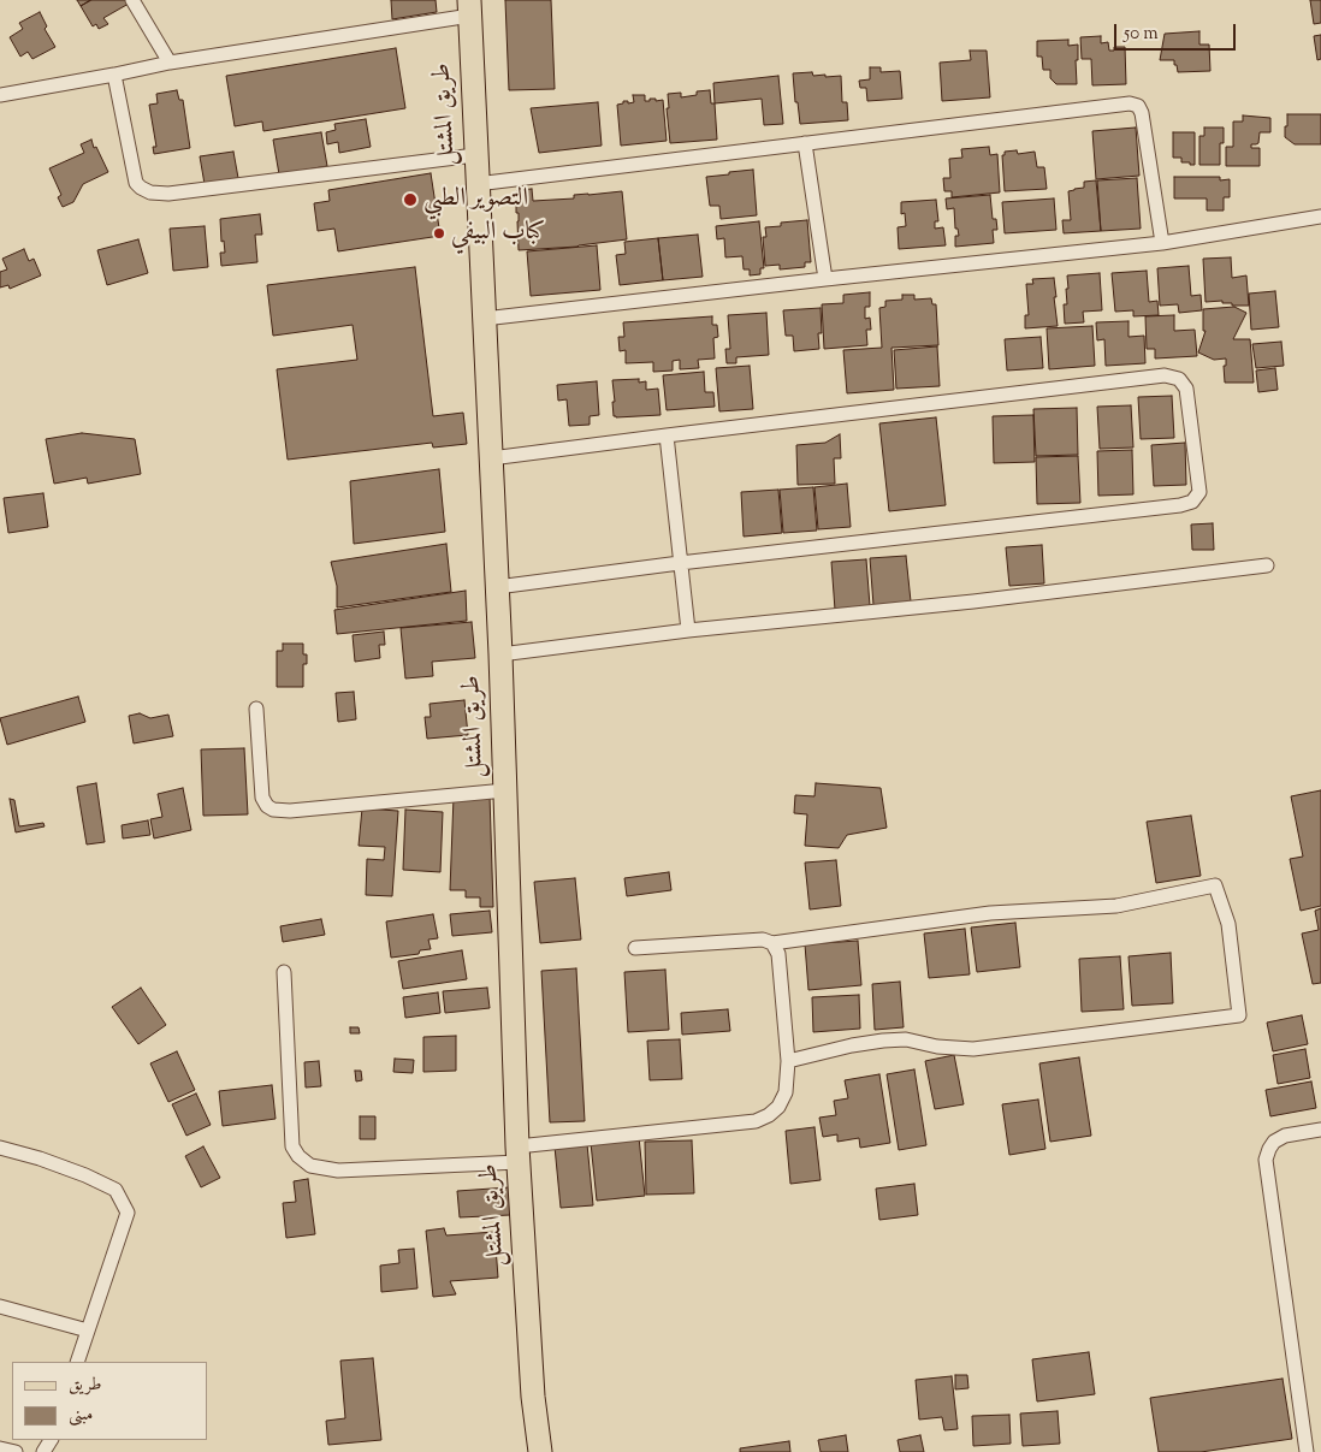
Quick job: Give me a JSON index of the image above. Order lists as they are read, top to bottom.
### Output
{
  "streets": {
    "main road": ["طريق المشتل"]
  },
  "places": ["التصوير الطبي", "كباب البيفي"],
  "legend": ["طريق", "مبنى"],
  "scale_bar": "50 m"
}
